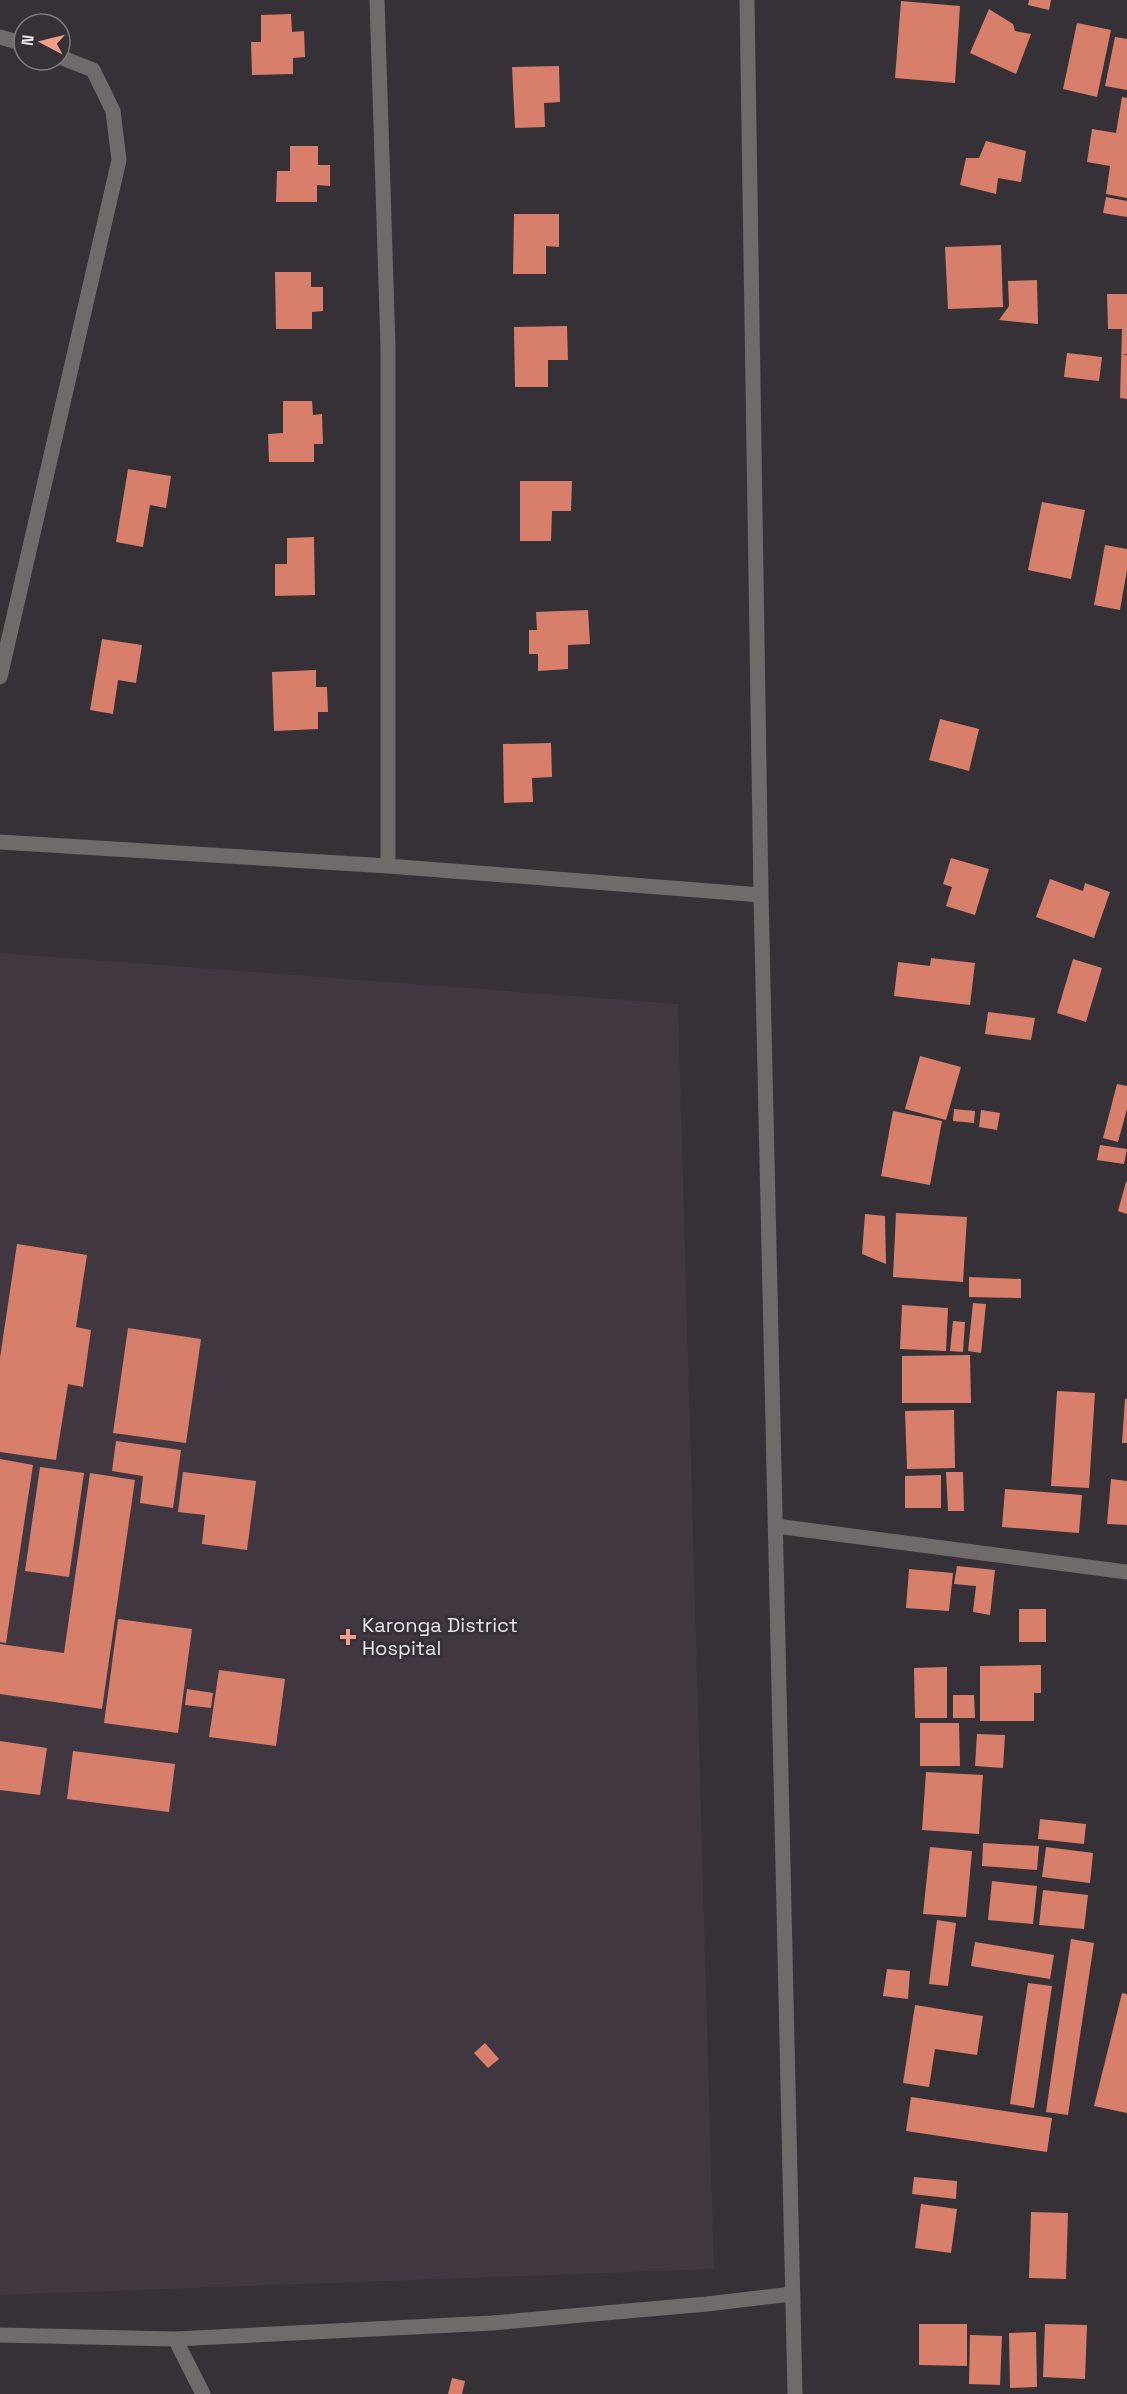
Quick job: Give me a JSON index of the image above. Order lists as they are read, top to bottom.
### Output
{
  "places": {
    "health": ["Karonga District Hospital"]
  },
  "north": "left"
}
